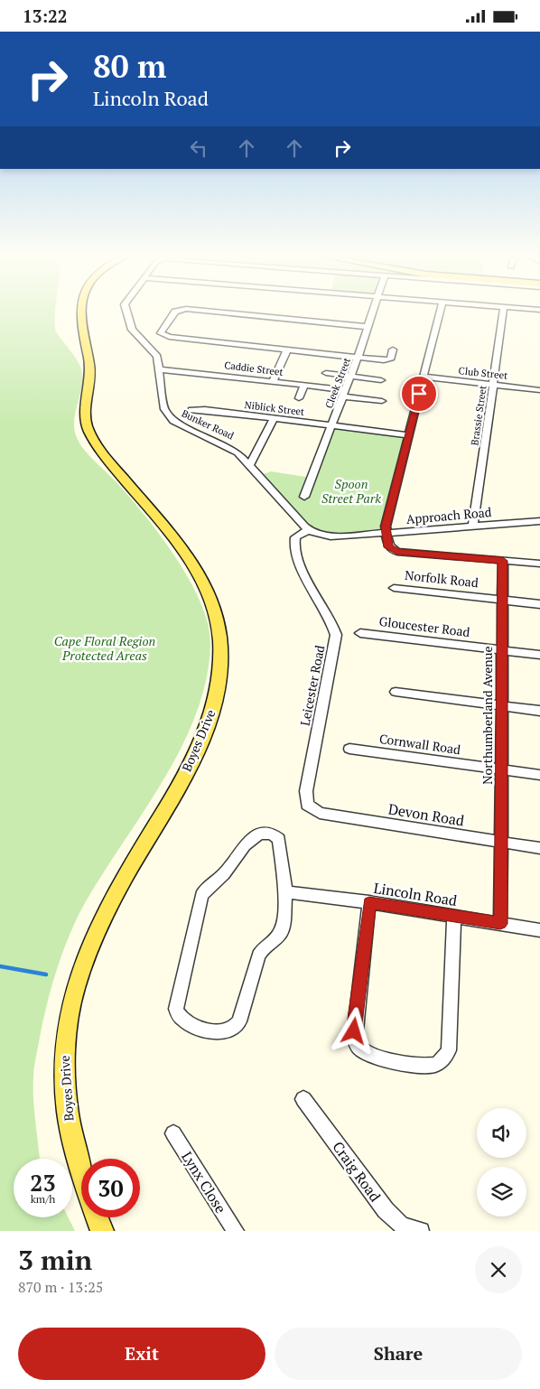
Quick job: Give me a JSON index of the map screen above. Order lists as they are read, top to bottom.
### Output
{
  "streets": {
    "main road": ["Boyes Drive"],
    "street": [
      "Caddie Street",
      "Club Street",
      "Cleek Street",
      "Niblick Street",
      "Brassie Street",
      "Bunker Road",
      "Approach Road",
      "Norfolk Road",
      "Gloucester Road",
      "Leicester Road",
      "Northumberland Avenue",
      "Cornwall Road",
      "Devon Road",
      "Lincoln Road",
      "Craig Road",
      "Lynx Close"
    ]
  },
  "crossings": [
    ["Caddie Street", "Cleek Street"],
    ["Caddie Street", "Bunker Road"],
    ["Club Street", "Brassie Street"],
    ["Cleek Street", "Niblick Street"],
    ["Brassie Street", "Approach Road"],
    ["Bunker Road", "Approach Road"],
    ["Bunker Road", "Leicester Road"],
    ["Approach Road", "Leicester Road"],
    ["Norfolk Road", "Northumberland Avenue"],
    ["Gloucester Road", "Northumberland Avenue"],
    ["Leicester Road", "Devon Road"],
    ["Northumberland Avenue", "Cornwall Road"],
    ["Northumberland Avenue", "Devon Road"],
    ["Northumberland Avenue", "Lincoln Road"]
  ],
  "parks": ["Spoon Street Park", "Cape Floral Region Protected Areas"],
  "page": {
    "status": "13:22",
    "turn": ["80 m", "Lincoln Road"],
    "speed": "23 km/h",
    "limit": "30",
    "heading": ["3 min", "870 m · 13:25"],
    "buttons": ["Exit", "Share"]
  }
}
